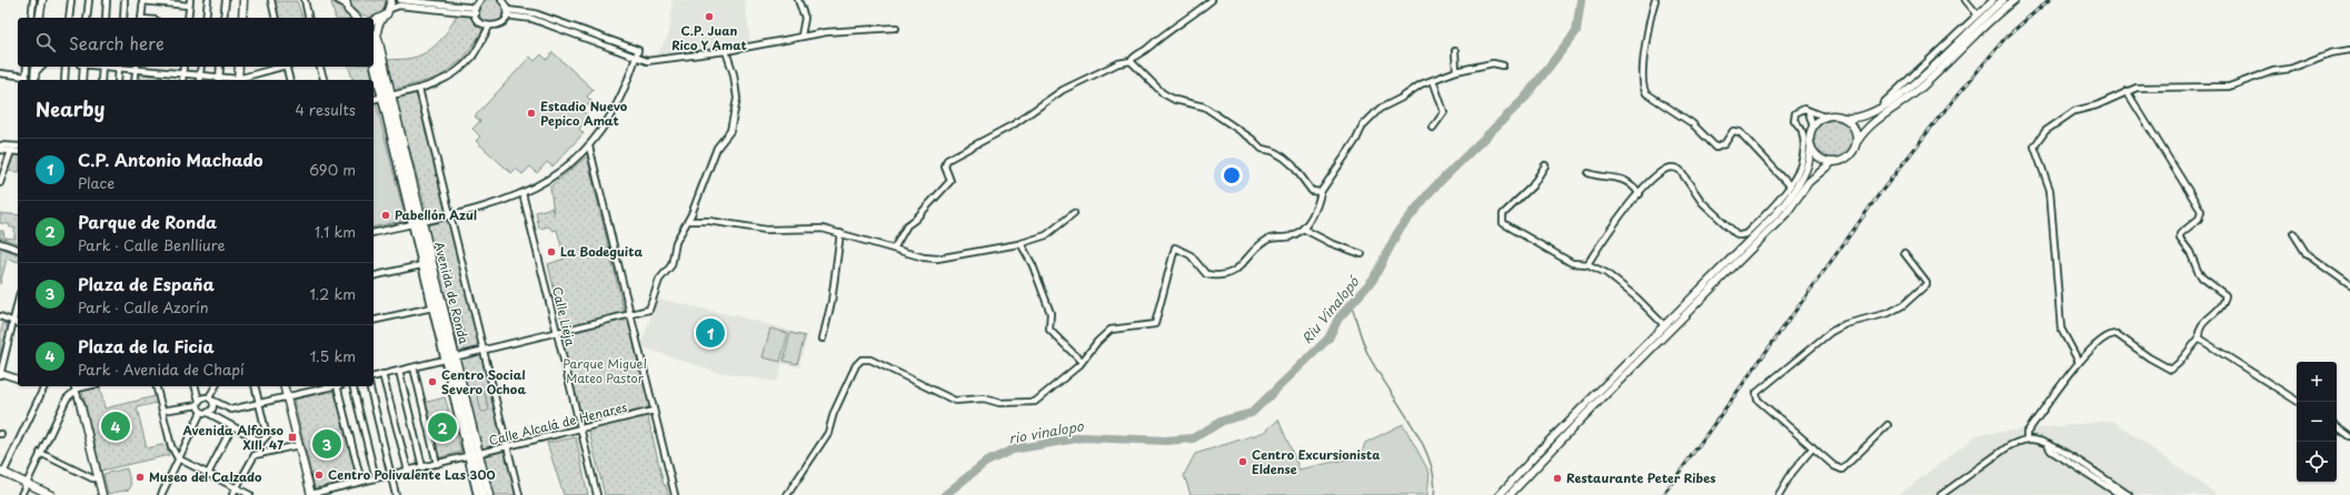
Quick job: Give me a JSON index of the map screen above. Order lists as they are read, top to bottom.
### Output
{
  "streets": {
    "street": ["Avenida de Ronda", "Calle Lieja", "Calle Alcalá de Henares"]
  },
  "crossings": [
    ["Avenida de Ronda", "Calle Alcalá de Henares"],
    ["Calle Lieja", "Calle Alcalá de Henares"]
  ],
  "water": ["Riu Vinalopó", "rio vinalopo"],
  "parks": ["Parque Miguel Mateo Pastor"],
  "places": {
    "other": [
      "C.P. Juan Rico Y Amat",
      "Estadio Nuevo Pepico Amat",
      "Pabellón Azul",
      "La Bodeguita",
      "Centro Social Severo Ochoa",
      "Centro Excursionista Eldense",
      "Centro Polivalente Las 300",
      "Museo del Calzado",
      "Restaurante Peter Ribes"
    ],
    "transit": ["Avenida Alfonso XIII, 47"]
  },
  "page": {
    "search": "Search here",
    "heading": ["Nearby", "4 results"],
    "list": [
      {
        "mark": "1",
        "name": "C.P. Antonio Machado",
        "note": "Place",
        "value": "690 m"
      },
      {
        "mark": "2",
        "name": "Parque de Ronda",
        "note": "Park · Calle Benlliure",
        "value": "1.1 km"
      },
      {
        "mark": "3",
        "name": "Plaza de España",
        "note": "Park · Calle Azorín",
        "value": "1.2 km"
      },
      {
        "mark": "4",
        "name": "Plaza de la Ficia",
        "note": "Park · Avenida de Chapí",
        "value": "1.5 km"
      }
    ],
    "pins": [
      "1",
      "4",
      "2",
      "3"
    ],
    "map_buttons": ["+", "−"]
  }
}
